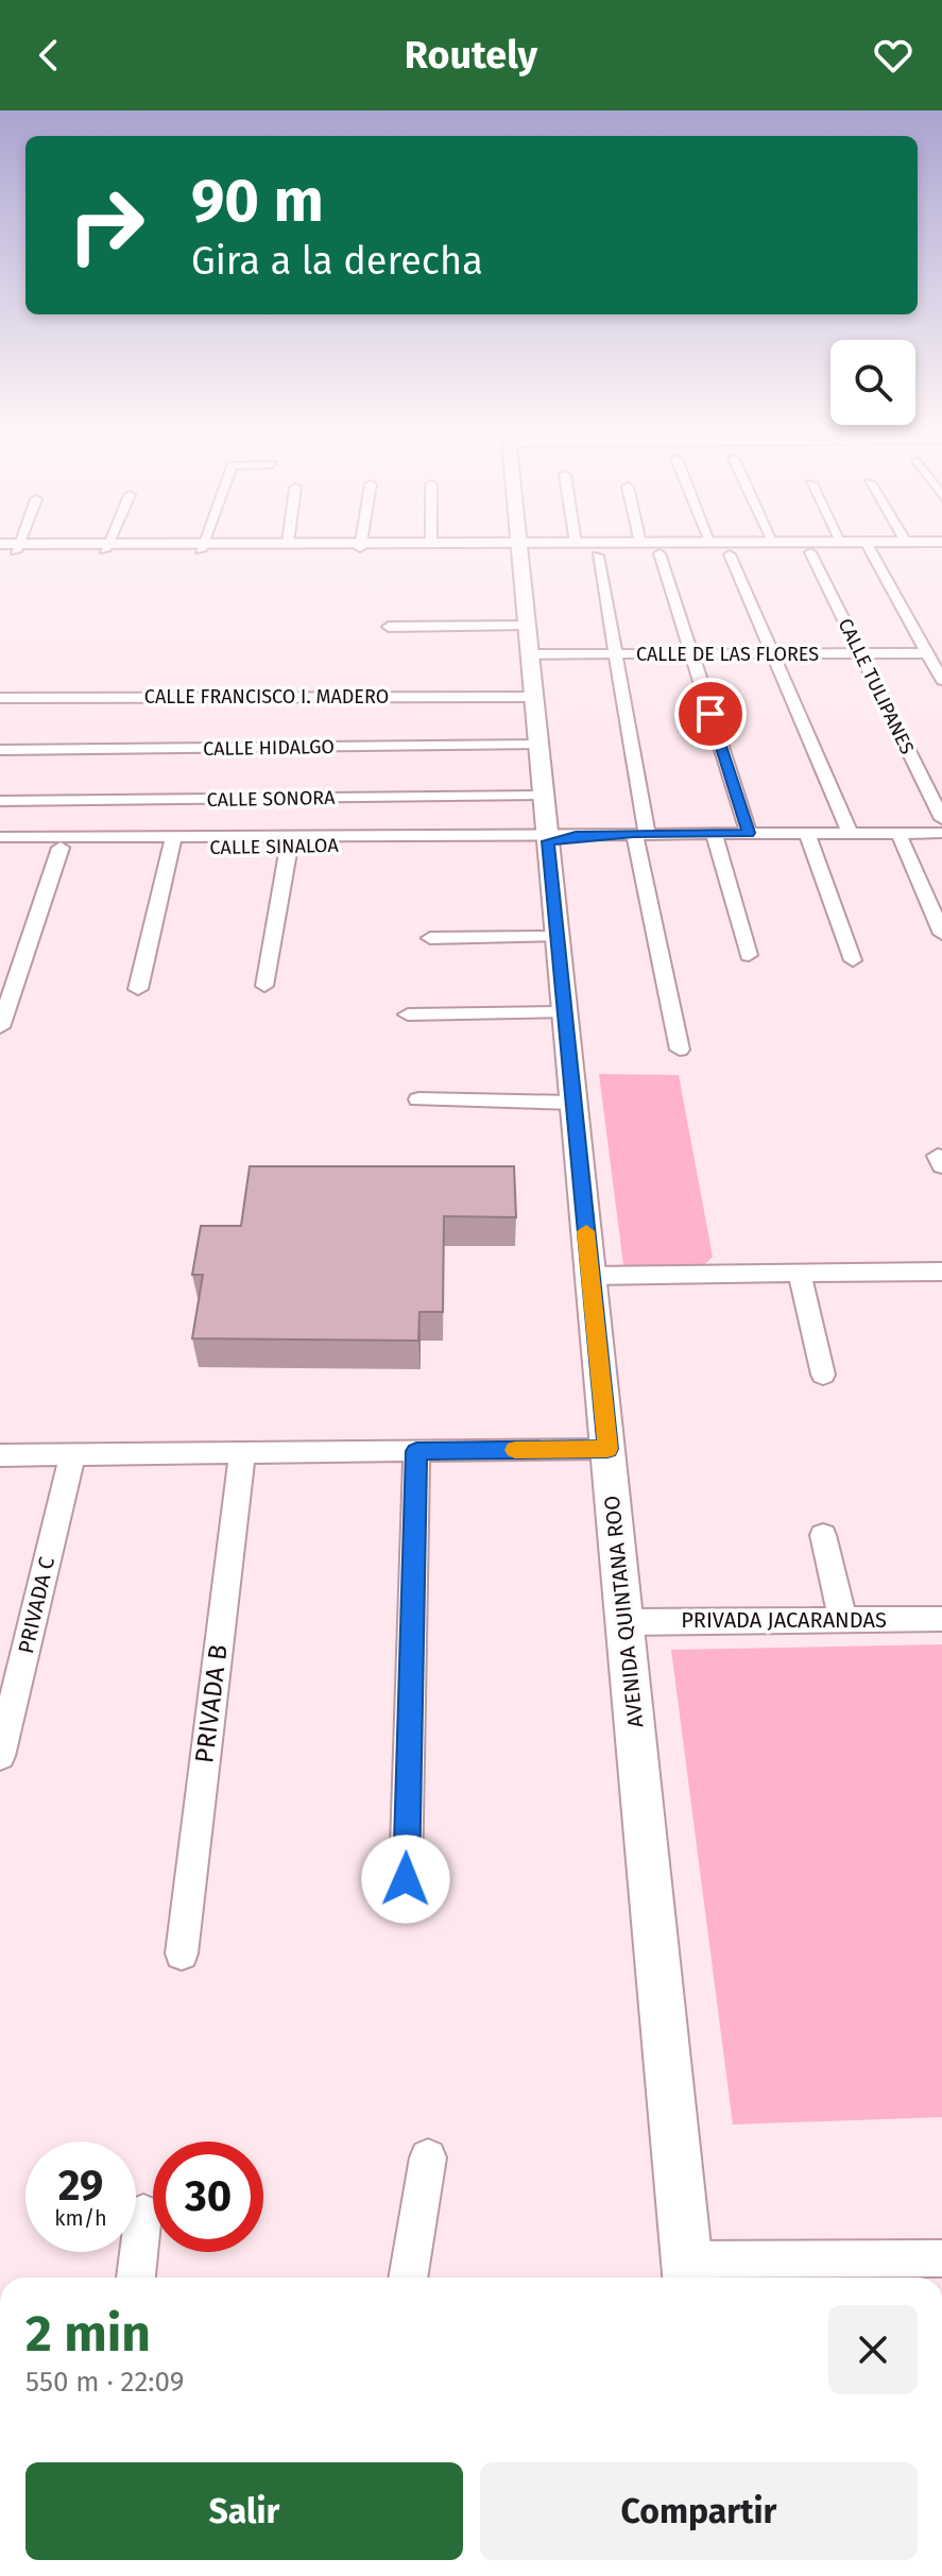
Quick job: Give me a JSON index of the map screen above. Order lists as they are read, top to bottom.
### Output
{
  "streets": {
    "main road": ["AVENIDA QUINTANA ROO"],
    "street": [
      "CALLE DE LAS FLORES",
      "CALLE TULIPANES",
      "CALLE FRANCISCO I. MADERO",
      "CALLE HIDALGO",
      "CALLE SONORA",
      "CALLE SINALOA",
      "PRIVADA C",
      "PRIVADA JACARANDAS",
      "PRIVADA B"
    ]
  },
  "crossings": [
    ["CALLE DE LAS FLORES", "CALLE TULIPANES"],
    ["CALLE DE LAS FLORES", "AVENIDA QUINTANA ROO"],
    ["CALLE FRANCISCO I. MADERO", "AVENIDA QUINTANA ROO"],
    ["CALLE HIDALGO", "AVENIDA QUINTANA ROO"],
    ["CALLE SONORA", "AVENIDA QUINTANA ROO"],
    ["CALLE SINALOA", "AVENIDA QUINTANA ROO"],
    ["AVENIDA QUINTANA ROO", "PRIVADA JACARANDAS"]
  ],
  "page": {
    "header": "Routely",
    "turn": ["90 m", "Gira a la derecha"],
    "speed": "29 km/h",
    "limit": "30",
    "heading": ["2 min", "550 m · 22:09"],
    "buttons": ["Salir", "Compartir"]
  }
}
